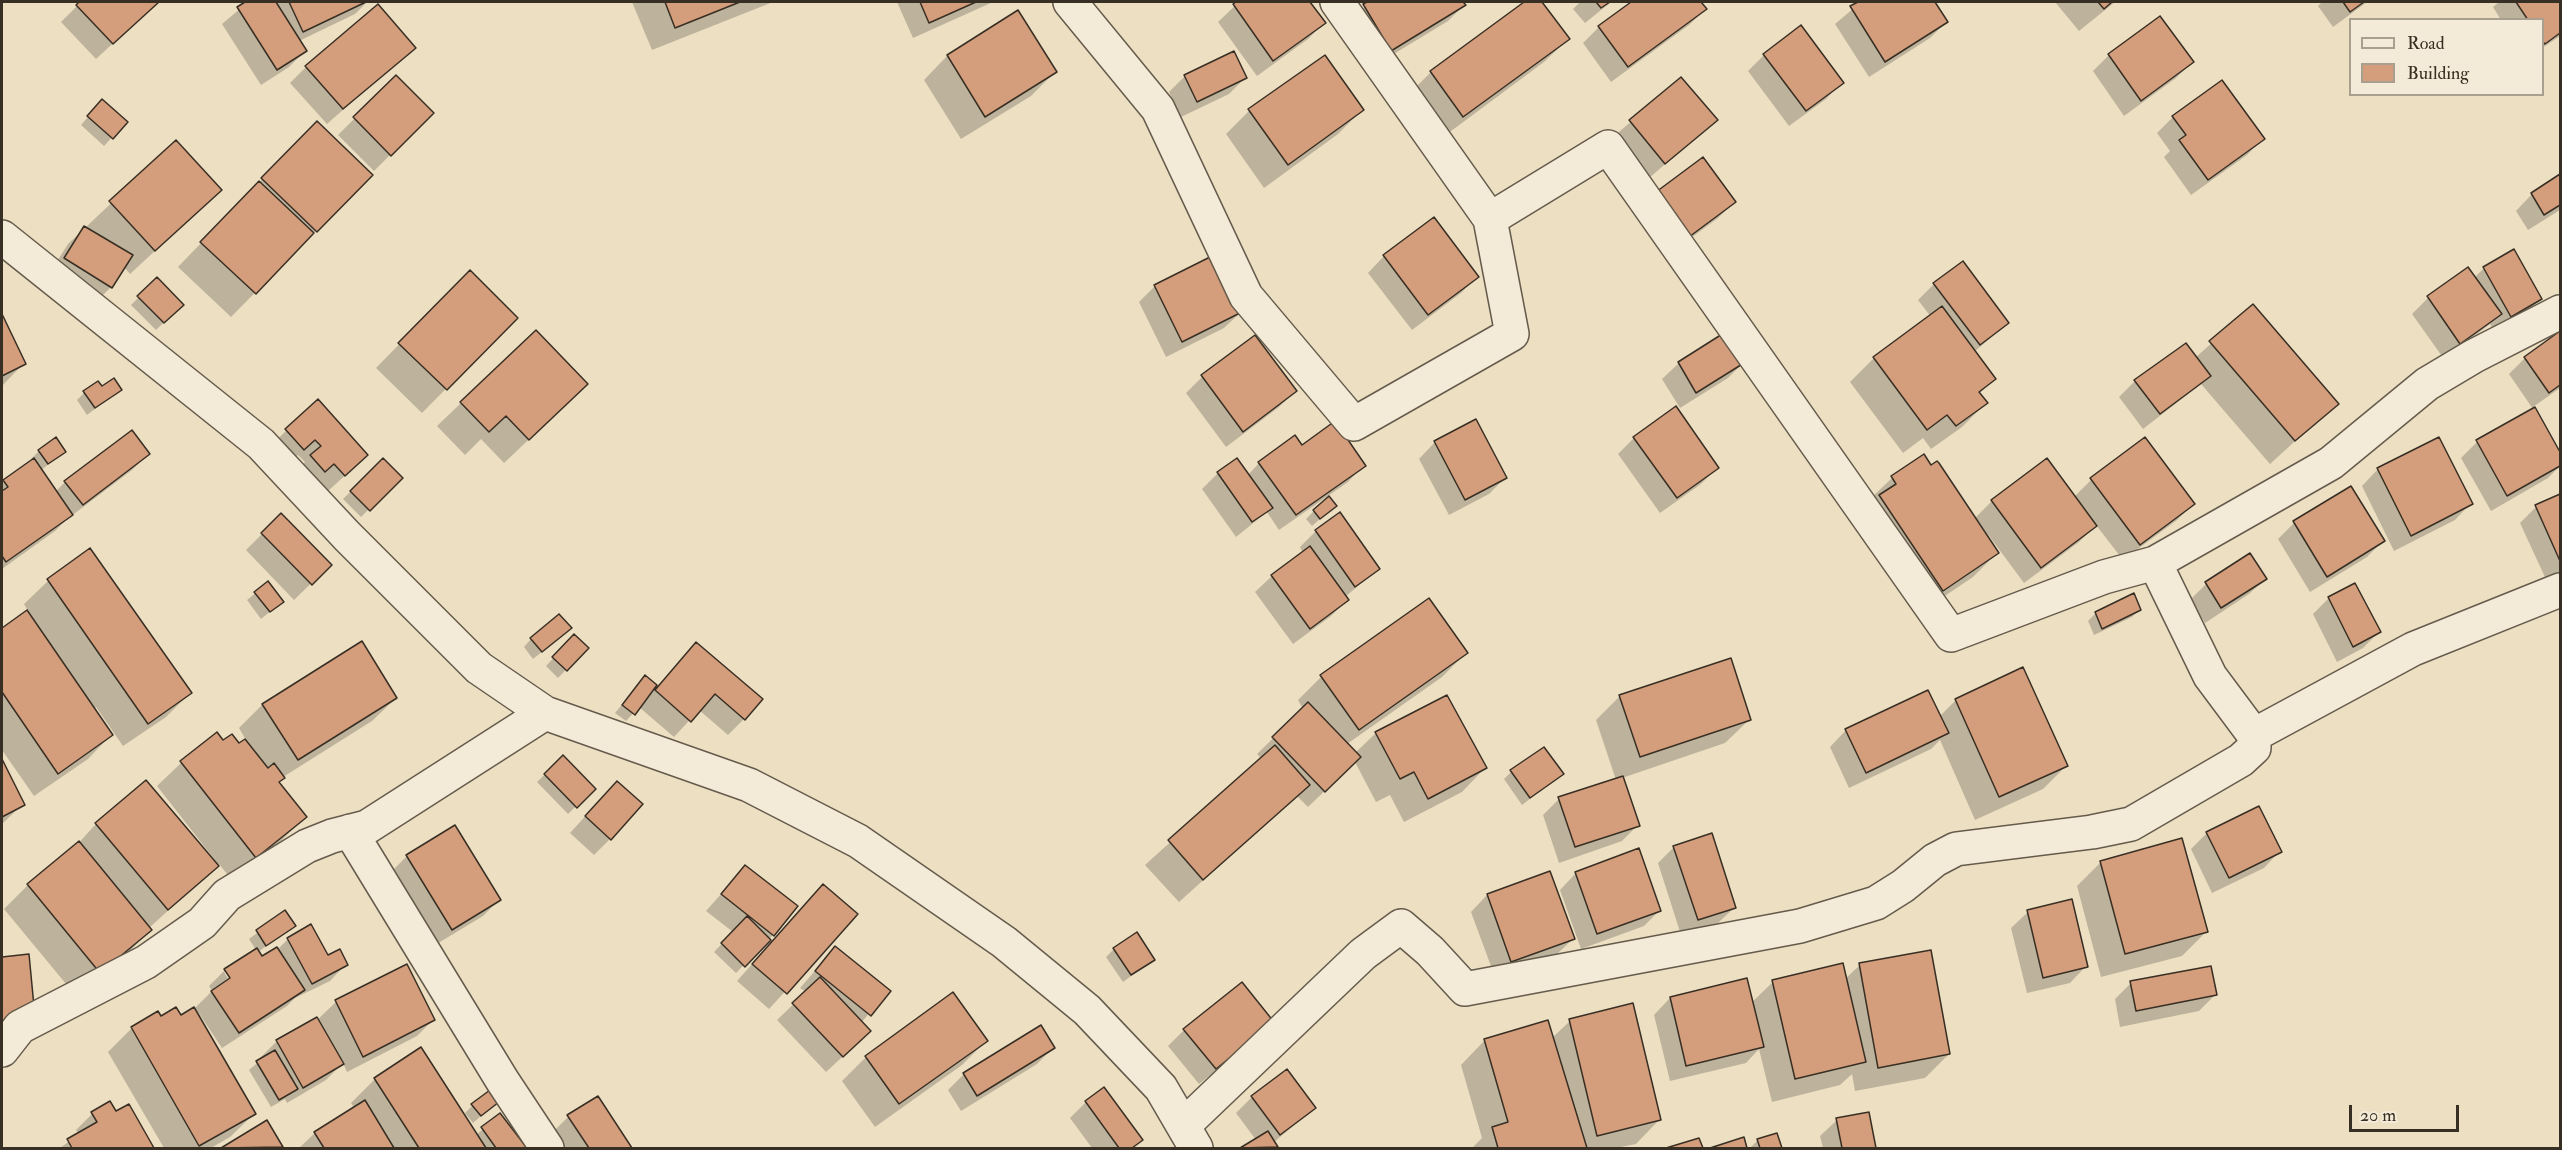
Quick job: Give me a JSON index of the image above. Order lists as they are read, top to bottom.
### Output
{
  "legend": ["Road", "Building"],
  "scale_bar": "20 m"
}
